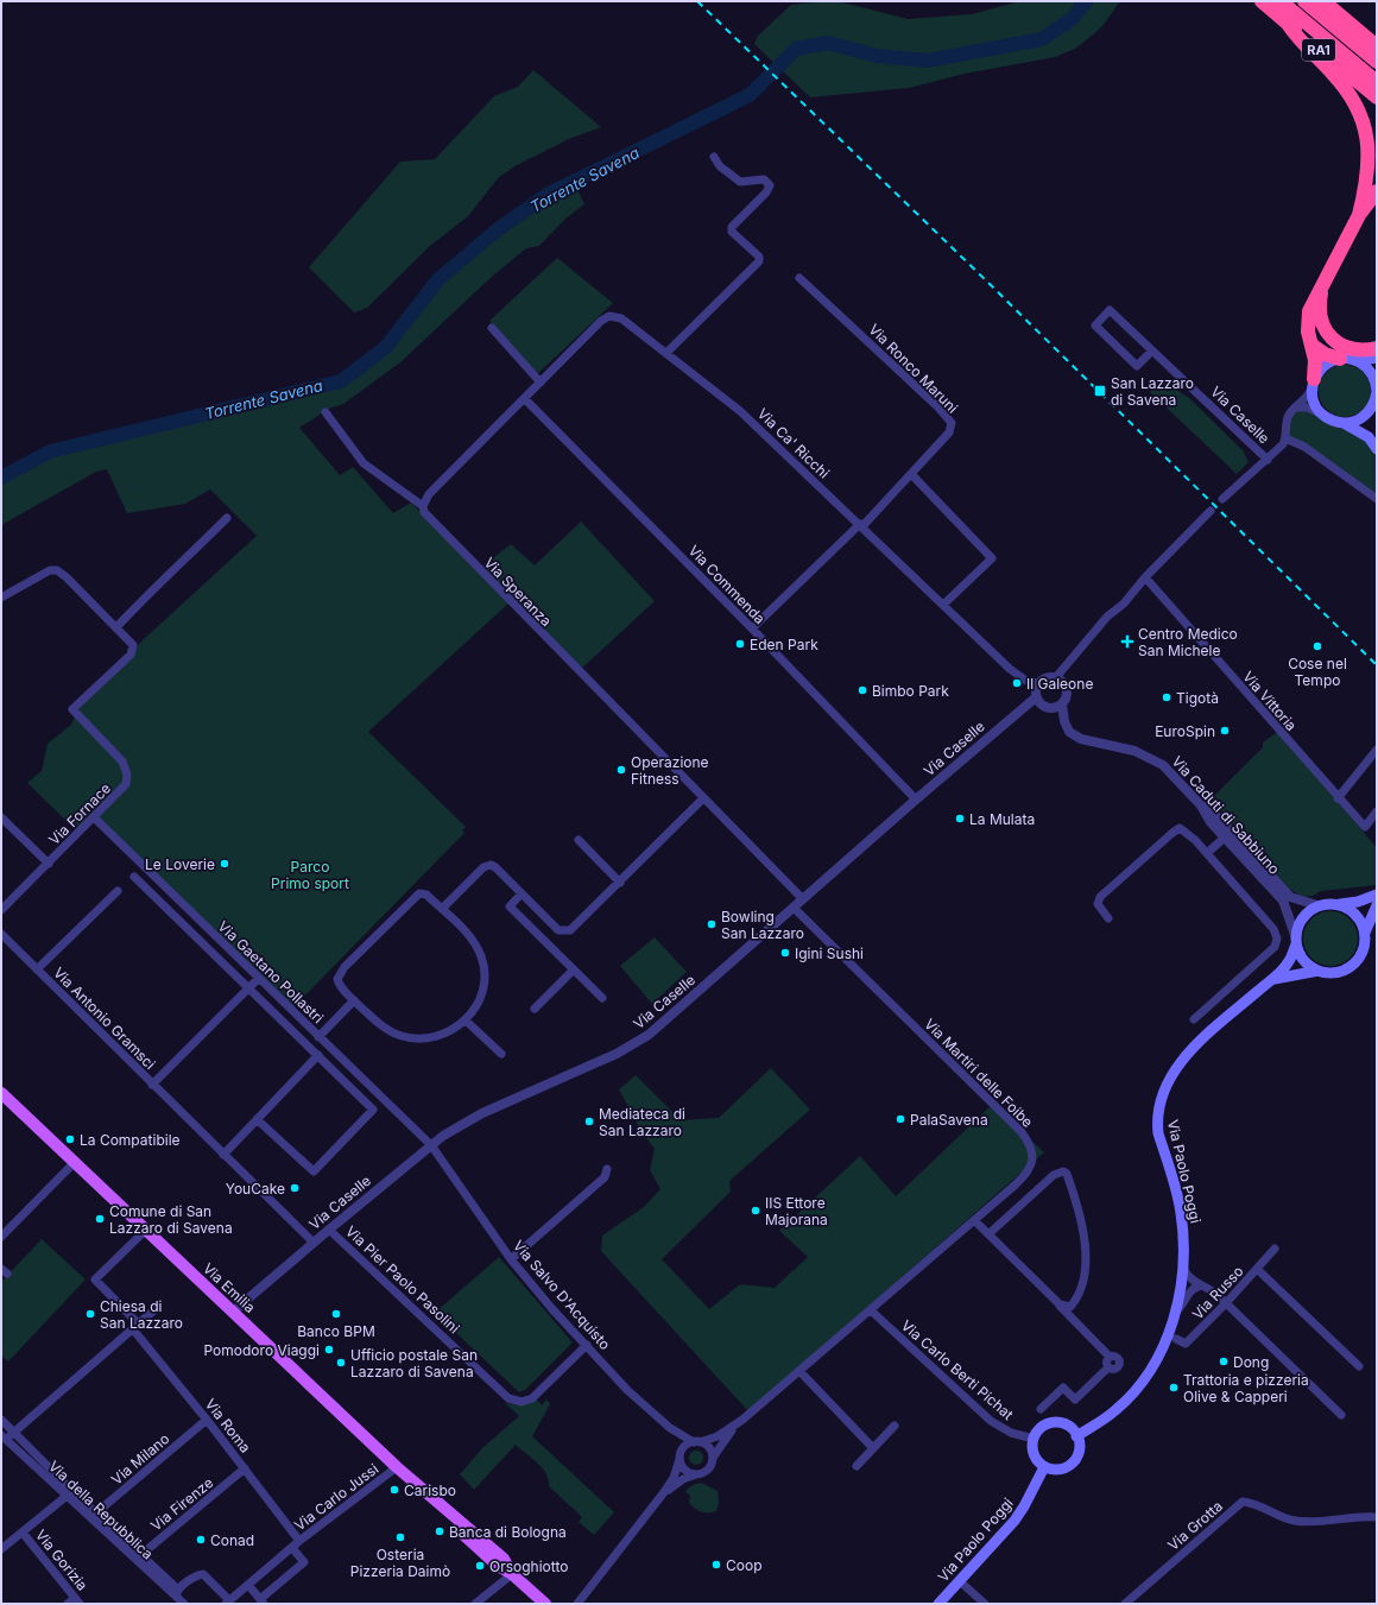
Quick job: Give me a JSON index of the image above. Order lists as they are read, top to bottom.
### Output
{
  "streets": {
    "highway": ["RA1"],
    "main road": ["Via Caselle", "Via Paolo Poggi", "Via Emilia"],
    "street": [
      "Via Ronco Maruni",
      "Via Ca' Ricchi",
      "Via Commenda",
      "Via Speranza",
      "Via Vittoria",
      "Via Fornace",
      "Via Caduti di Sabbiuno",
      "Via Gaetano Pollastri",
      "Via Antonio Gramsci",
      "Via Martiri delle Foibe",
      "Via Pier Paolo Pasolini",
      "Via Russo",
      "Via Salvo D'Acquisto",
      "Via Carlo Berti Pichat",
      "Via Roma",
      "Via Milano",
      "Via Carlo Jussi",
      "Via Firenze",
      "Via della Repubblica",
      "Via Grotta",
      "Via Gorizia"
    ]
  },
  "crossings": [
    ["Via Ronco Maruni", "Via Ca' Ricchi"],
    ["Via Ronco Maruni", "Via Commenda"],
    ["Via Caselle", "Via Ca' Ricchi"],
    ["Via Caselle", "Via Commenda"],
    ["Via Caselle", "Via Speranza"],
    ["Via Caselle", "Via Caduti di Sabbiuno"],
    ["Via Caselle", "Via Gaetano Pollastri"],
    ["Via Caselle", "Via Antonio Gramsci"],
    ["Via Caselle", "Via Martiri delle Foibe"],
    ["Via Caselle", "Via Pier Paolo Pasolini"],
    ["Via Caselle", "Via Emilia"],
    ["Via Caselle", "Via Salvo D'Acquisto"],
    ["Via Ca' Ricchi", "Via Caduti di Sabbiuno"],
    ["Via Fornace", "Via Gaetano Pollastri"],
    ["Via Gaetano Pollastri", "Via Antonio Gramsci"],
    ["Via Gaetano Pollastri", "Via Salvo D'Acquisto"],
    ["Via Martiri delle Foibe", "Via Carlo Berti Pichat"],
    ["Via Paolo Poggi", "Via Carlo Berti Pichat"],
    ["Via Pier Paolo Pasolini", "Via Salvo D'Acquisto"],
    ["Via Emilia", "Via Roma"],
    ["Via Emilia", "Via Carlo Jussi"],
    ["Via Roma", "Via Milano"],
    ["Via Roma", "Via Carlo Jussi"],
    ["Via Roma", "Via Firenze"],
    ["Via Milano", "Via della Repubblica"],
    ["Via Firenze", "Via della Repubblica"]
  ],
  "water": ["Torrente Savena"],
  "parks": ["Parco Primo sport"],
  "places": {
    "transit": ["San Lazzaro di Savena"],
    "health": ["Centro Medico San Michele"],
    "other": [
      "Eden Park",
      "Cose nel Tempo",
      "Il Galeone",
      "Bimbo Park",
      "Tigotà",
      "EuroSpin",
      "Operazione Fitness",
      "La Mulata",
      "Le Loverie",
      "Bowling San Lazzaro",
      "Igini Sushi",
      "PalaSavena",
      "Mediateca di San Lazzaro",
      "La Compatibile",
      "YouCake",
      "IIS Ettore Majorana",
      "Comune di San Lazzaro di Savena",
      "Chiesa di San Lazzaro",
      "Banco BPM",
      "Pomodoro Viaggi",
      "Dong",
      "Ufficio postale San Lazzaro di Savena",
      "Trattoria e pizzeria Olive & Capperi",
      "Carisbo",
      "Banca di Bologna",
      "Osteria Pizzeria Daimò",
      "Conad",
      "Coop",
      "Orsoghiotto"
    ]
  }
}
